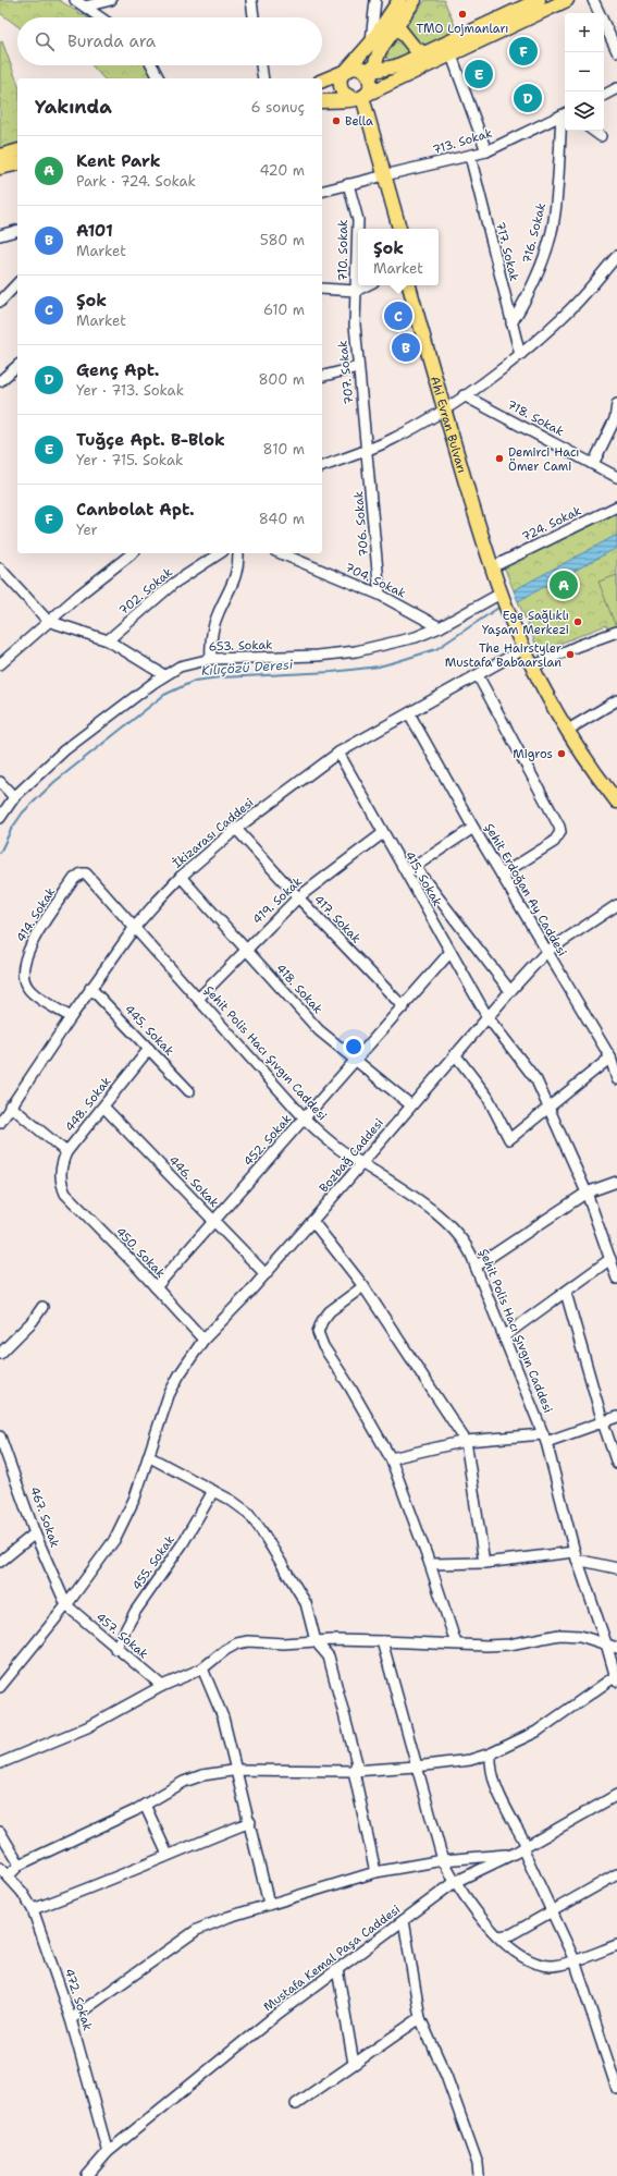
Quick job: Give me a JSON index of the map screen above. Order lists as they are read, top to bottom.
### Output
{
  "streets": {
    "main road": ["Ahi Evran Bulvarı"],
    "street": [
      "713. Sokak",
      "716. Sokak",
      "710. Sokak",
      "717. Sokak",
      "707. Sokak",
      "718. Sokak",
      "706. Sokak",
      "724. Sokak",
      "704. Sokak",
      "702. Sokak",
      "653. Sokak",
      "İkizarası Caddesi",
      "415. Sokak",
      "Şehit Erdoğan Ay Caddesi",
      "419. Sokak",
      "414. Sokak",
      "417. Sokak",
      "418. Sokak",
      "445. Sokak",
      "Şehit Polis Hacı Şıvgın Caddesi",
      "448. Sokak",
      "452. Sokak",
      "Bozbağ Caddesi",
      "446. Sokak",
      "450. Sokak",
      "467. Sokak",
      "455. Sokak",
      "457. Sokak",
      "Mustafa Kemal Paşa Caddesi",
      "472. Sokak"
    ]
  },
  "crossings": [
    ["713. Sokak", "716. Sokak"],
    ["713. Sokak", "710. Sokak"],
    ["713. Sokak", "717. Sokak"],
    ["716. Sokak", "717. Sokak"],
    ["710. Sokak", "707. Sokak"],
    ["707. Sokak", "706. Sokak"],
    ["Ahi Evran Bulvarı", "724. Sokak"],
    ["706. Sokak", "704. Sokak"],
    ["704. Sokak", "653. Sokak"],
    ["İkizarası Caddesi", "415. Sokak"],
    ["İkizarası Caddesi", "Şehit Erdoğan Ay Caddesi"],
    ["İkizarası Caddesi", "414. Sokak"],
    ["İkizarası Caddesi", "417. Sokak"],
    ["İkizarası Caddesi", "418. Sokak"],
    ["İkizarası Caddesi", "445. Sokak"],
    ["İkizarası Caddesi", "Şehit Polis Hacı Şıvgın Caddesi"],
    ["415. Sokak", "419. Sokak"],
    ["415. Sokak", "452. Sokak"],
    ["415. Sokak", "Bozbağ Caddesi"],
    ["Şehit Erdoğan Ay Caddesi", "Bozbağ Caddesi"],
    ["419. Sokak", "417. Sokak"],
    ["419. Sokak", "418. Sokak"],
    ["419. Sokak", "Şehit Polis Hacı Şıvgın Caddesi"],
    ["414. Sokak", "Şehit Polis Hacı Şıvgın Caddesi"],
    ["417. Sokak", "452. Sokak"],
    ["418. Sokak", "452. Sokak"],
    ["418. Sokak", "Bozbağ Caddesi"],
    ["445. Sokak", "448. Sokak"],
    ["Şehit Polis Hacı Şıvgın Caddesi", "452. Sokak"],
    ["Şehit Polis Hacı Şıvgın Caddesi", "Bozbağ Caddesi"],
    ["448. Sokak", "446. Sokak"],
    ["448. Sokak", "450. Sokak"],
    ["452. Sokak", "446. Sokak"],
    ["452. Sokak", "450. Sokak"],
    ["Bozbağ Caddesi", "446. Sokak"],
    ["Bozbağ Caddesi", "450. Sokak"],
    ["Bozbağ Caddesi", "467. Sokak"],
    ["Bozbağ Caddesi", "457. Sokak"],
    ["467. Sokak", "457. Sokak"],
    ["455. Sokak", "457. Sokak"],
    ["Mustafa Kemal Paşa Caddesi", "472. Sokak"]
  ],
  "water": ["Kılıçözü Deresi"],
  "places": [
    "TMO Lojmanları",
    "Bella",
    "Demirci Hacı Ömer Cami",
    "Ege Sağlıklı Yaşam Merkezi",
    "The Hairstyler Mustafa Babaarslan",
    "Migros"
  ],
  "page": {
    "map_buttons": ["+", "−"],
    "search": "Burada ara",
    "pins": [
      "F",
      "E",
      "D",
      "C",
      "B",
      "A"
    ],
    "heading": ["Yakında", "6 sonuç"],
    "list": [
      {
        "mark": "A",
        "name": "Kent Park",
        "note": "Park · 724. Sokak",
        "value": "420 m"
      },
      {
        "mark": "B",
        "name": "A101",
        "note": "Market",
        "value": "580 m"
      },
      {
        "mark": "C",
        "name": "Şok",
        "note": "Market",
        "value": "610 m"
      },
      {
        "mark": "D",
        "name": "Genç Apt.",
        "note": "Yer · 713. Sokak",
        "value": "800 m"
      },
      {
        "mark": "E",
        "name": "Tuğçe Apt. B-Blok",
        "note": "Yer · 715. Sokak",
        "value": "810 m"
      },
      {
        "mark": "F",
        "name": "Canbolat Apt.",
        "note": "Yer",
        "value": "840 m"
      }
    ],
    "popup": ["Şok", "Market"]
  }
}
